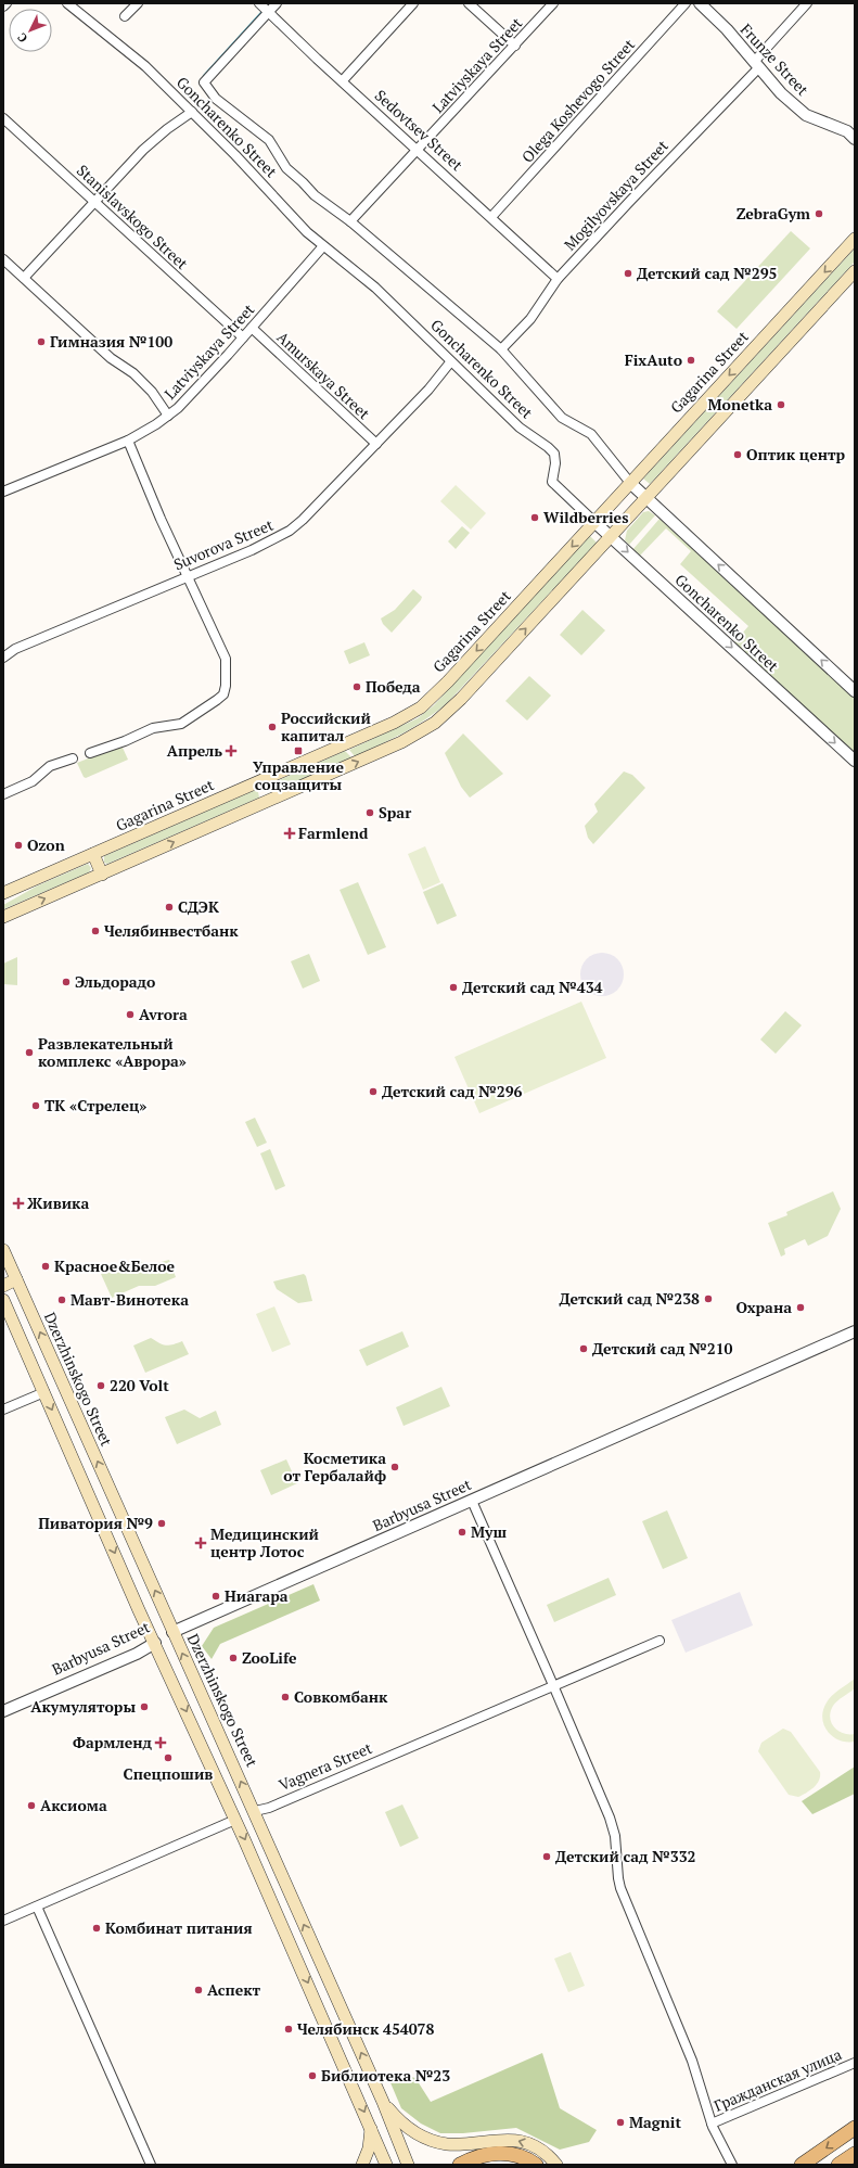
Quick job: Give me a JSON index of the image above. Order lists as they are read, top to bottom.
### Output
{
  "streets": {
    "main road": [
      "Gagarina Street",
      "Dzerzhinskogo Street",
      "Barbyusa Street",
      "Vagnera Street"
    ],
    "street": [
      "Frunze Street",
      "Latviyskaya Street",
      "Olega Koshevogo Street",
      "Goncharenko Street",
      "Sedovtsev Street",
      "Mogilyovskaya Street",
      "Stanislavskogo Street",
      "Amurskaya Street",
      "Suvorova Street",
      "Гражданская улица"
    ]
  },
  "crossings": [
    ["Frunze Street", "Mogilyovskaya Street"],
    ["Latviyskaya Street", "Goncharenko Street"],
    ["Latviyskaya Street", "Sedovtsev Street"],
    ["Latviyskaya Street", "Stanislavskogo Street"],
    ["Latviyskaya Street", "Amurskaya Street"],
    ["Olega Koshevogo Street", "Sedovtsev Street"],
    ["Goncharenko Street", "Sedovtsev Street"],
    ["Goncharenko Street", "Mogilyovskaya Street"],
    ["Goncharenko Street", "Gagarina Street"],
    ["Goncharenko Street", "Suvorova Street"],
    ["Sedovtsev Street", "Mogilyovskaya Street"],
    ["Amurskaya Street", "Suvorova Street"],
    ["Dzerzhinskogo Street", "Barbyusa Street"],
    ["Dzerzhinskogo Street", "Vagnera Street"]
  ],
  "places": {
    "other": [
      "ZebraGym",
      "Детский сад №295",
      "Гимназия №100",
      "FixAuto",
      "Monetka",
      "Оптик центр",
      "Wildberries",
      "Победа",
      "Российский капитал",
      "Spar",
      "Ozon",
      "СДЭК",
      "Челябинвестбанк",
      "Эльдорадо",
      "Детский сад №434",
      "Avrora",
      "Развлекательный комплекс «Аврора»",
      "Детский сад №296",
      "ТК «Стрелец»",
      "Красное&Белое",
      "Детский сад №238",
      "Мавт-Винотека",
      "Охрана",
      "Детский сад №210",
      "220 Volt",
      "Косметика от Гербалайф",
      "Пиватория №9",
      "Муш",
      "Ниагара",
      "ZooLife",
      "Совкомбанк",
      "Акумуляторы",
      "Спецпошив",
      "Аксиома",
      "Детский cад №332",
      "Комбинат питания",
      "Аспект",
      "Челябинск 454078",
      "Библиотека №23",
      "Magnit"
    ],
    "health": [
      "Апрель",
      "Farmlend",
      "Живика",
      "Медицинский центр Лотос",
      "Фармленд"
    ],
    "transit": ["Управление соцзащиты"]
  },
  "north": "bottom left"
}
